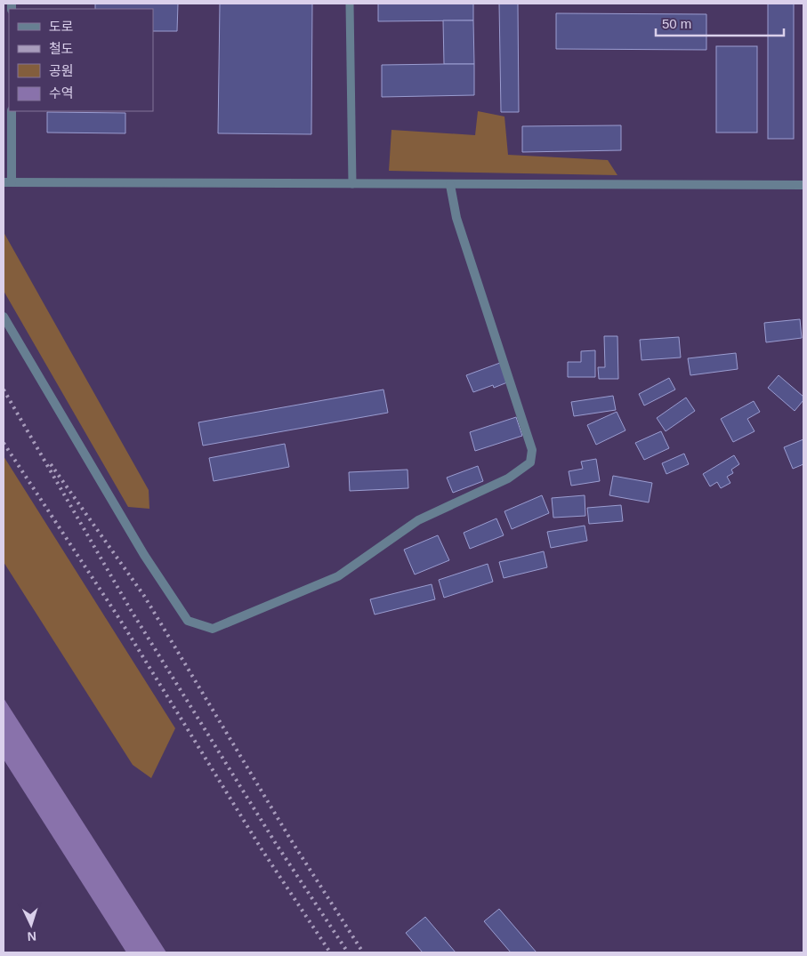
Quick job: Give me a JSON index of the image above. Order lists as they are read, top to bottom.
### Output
{
  "legend": [
    "도로",
    "철도",
    "공원",
    "수역"
  ],
  "scale_bar": "50 m",
  "north": "bottom"
}
